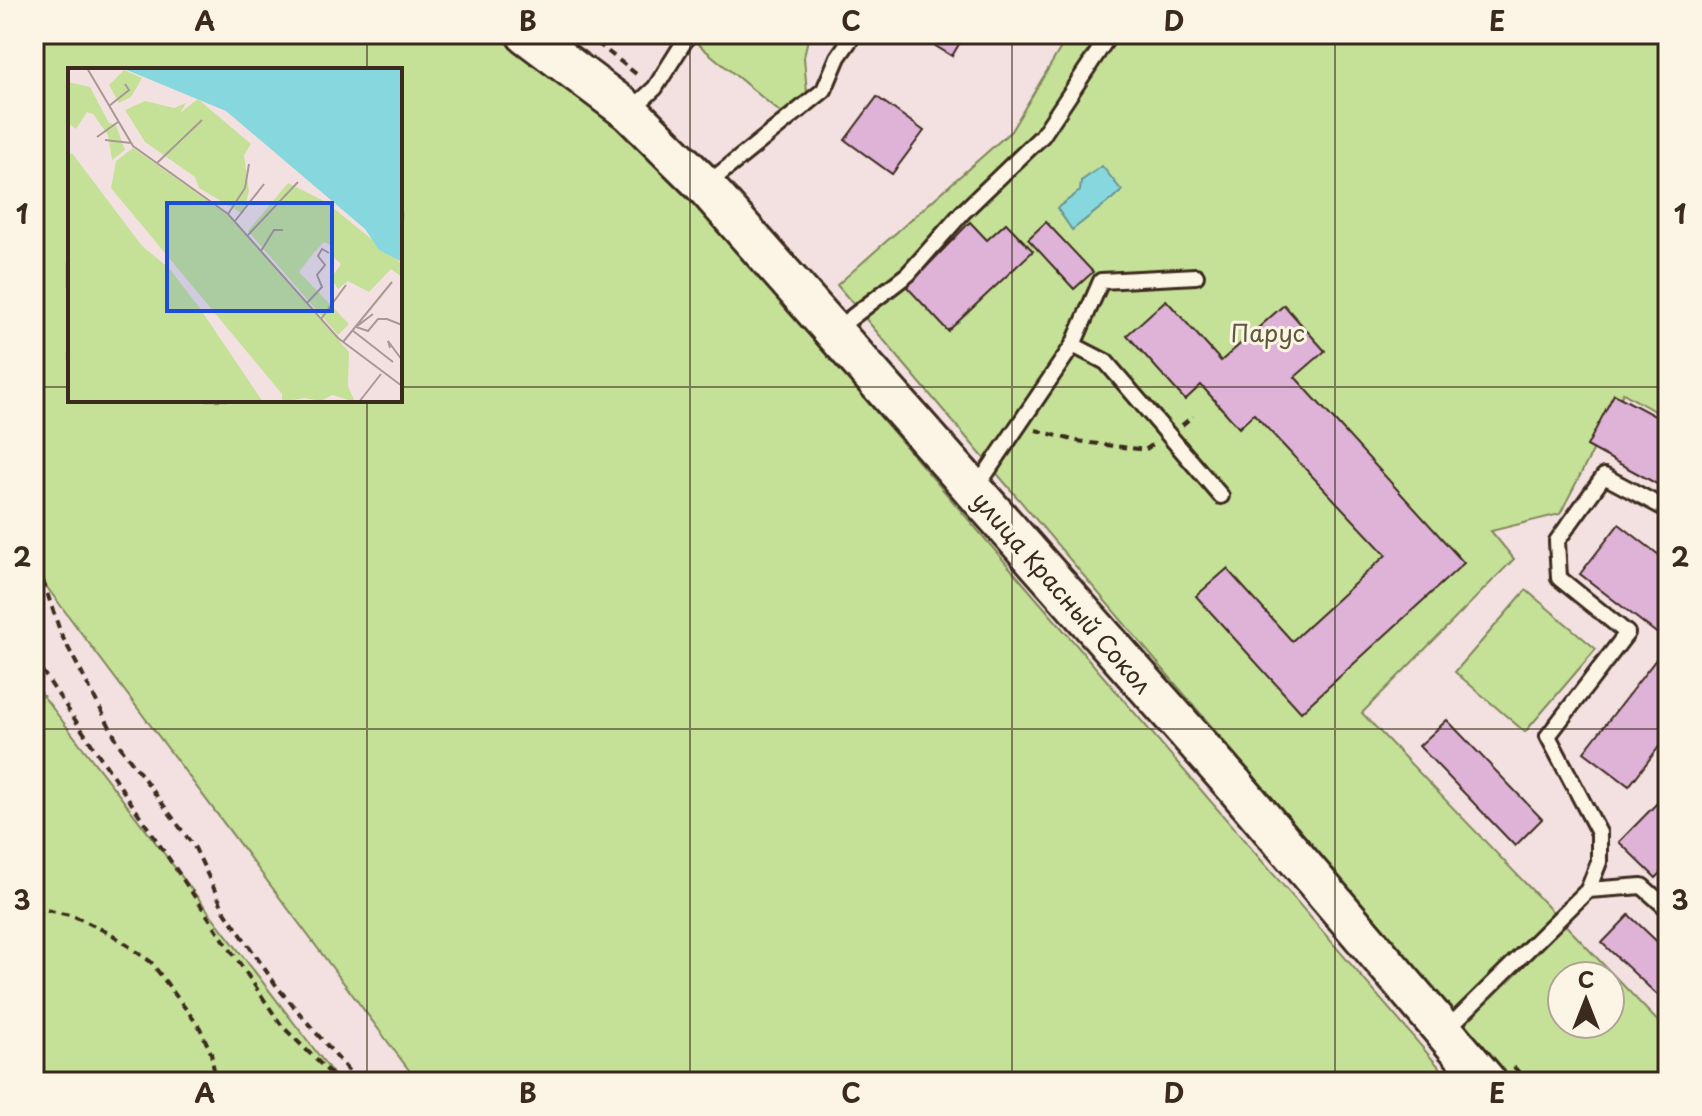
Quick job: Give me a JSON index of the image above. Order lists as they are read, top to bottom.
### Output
{
  "streets": {
    "street": ["улица Красный Сокол"]
  },
  "parks": ["Парус"],
  "north": "top",
  "grid": {
    "columns": [
      "A",
      "B",
      "C",
      "D",
      "E"
    ],
    "rows": ["1", "2", "3"]
  }
}
